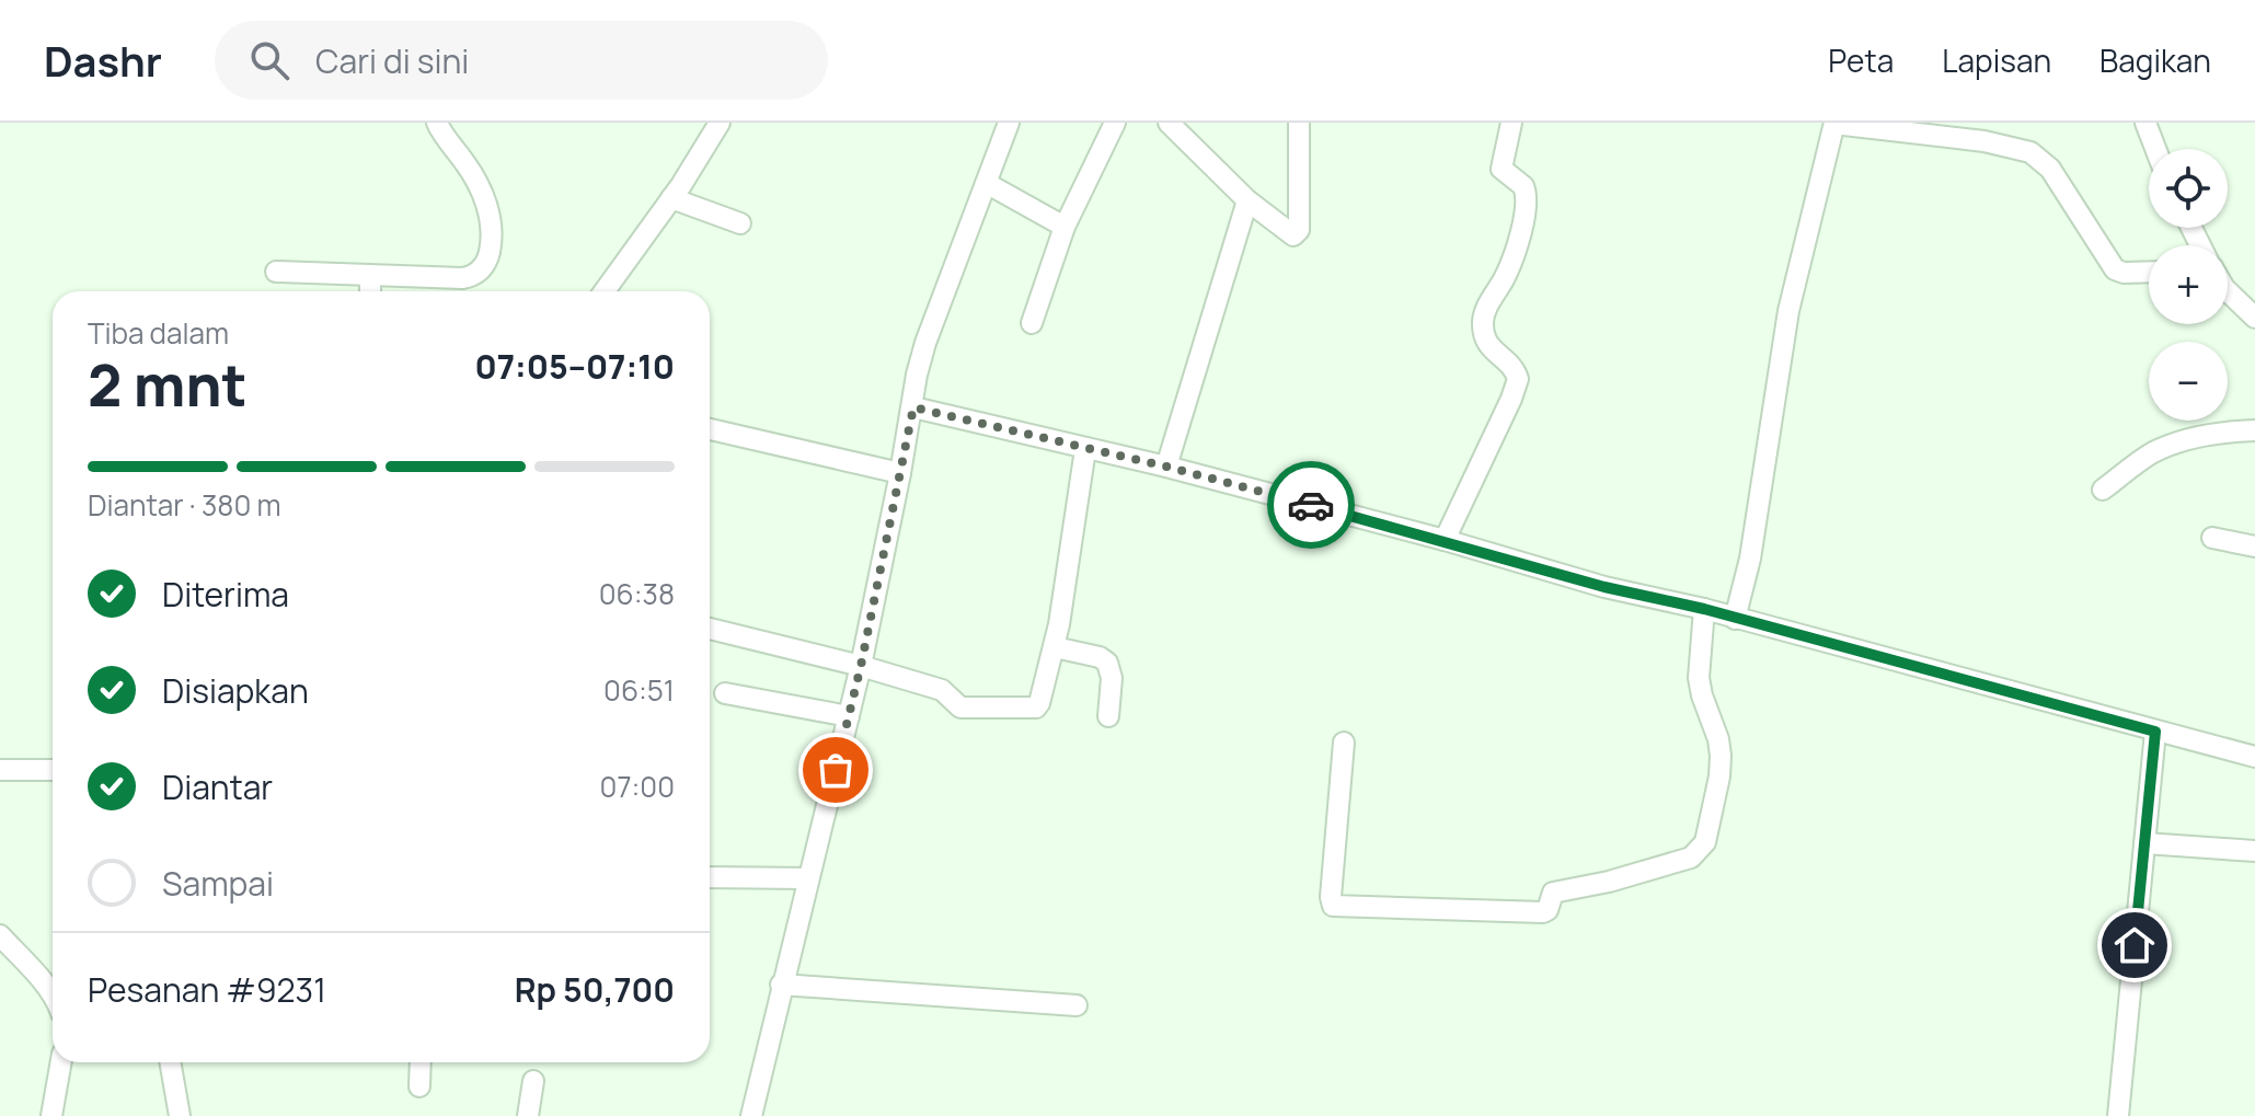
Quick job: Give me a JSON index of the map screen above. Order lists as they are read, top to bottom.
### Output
{
  "page": {
    "header": "Dashr",
    "search": "Cari di sini",
    "nav": ["Peta", "Lapisan", "Bagikan"],
    "map_buttons": ["+", "−"],
    "heading": ["2 mnt", "Tiba dalam", "07:05–07:10"],
    "panel": ["Pesanan #9231", "Rp 50,700"],
    "bar": "Diantar · 380 m",
    "list": [
      ["Diterima", "06:38"],
      ["Disiapkan", "06:51"],
      ["Diantar", "07:00"],
      "Sampai"
    ]
  }
}
